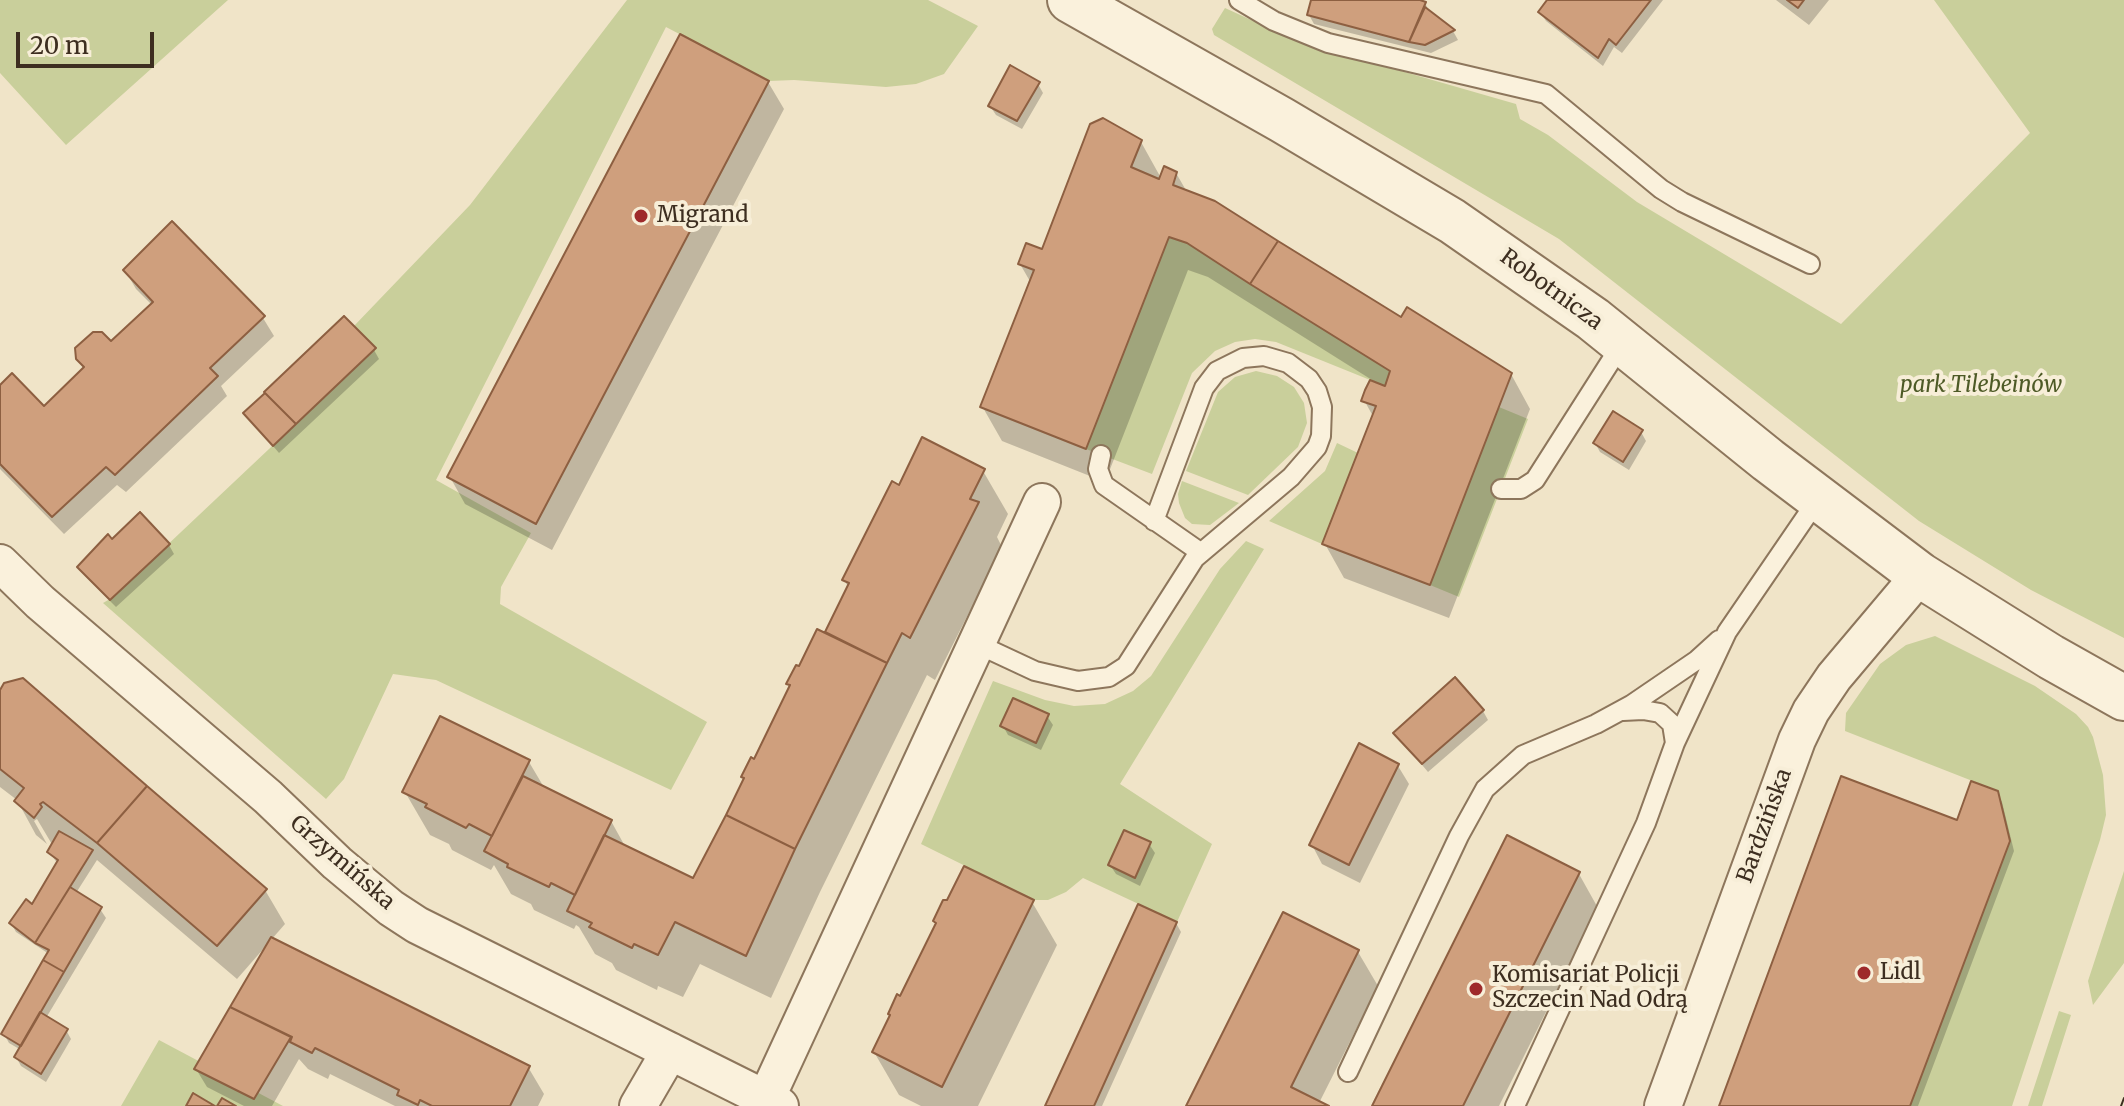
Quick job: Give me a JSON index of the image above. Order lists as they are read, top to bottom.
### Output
{
  "streets": {
    "street": ["Robotnicza", "Bardzińska", "Grzymińska"]
  },
  "crossings": [
    ["Robotnicza", "Bardzińska"]
  ],
  "parks": ["park Tilebeinów"],
  "places": ["Migrand", "Lidl", "Komisariat Policji Szczecin Nad Odrą"],
  "scale_bar": "20 m"
}
